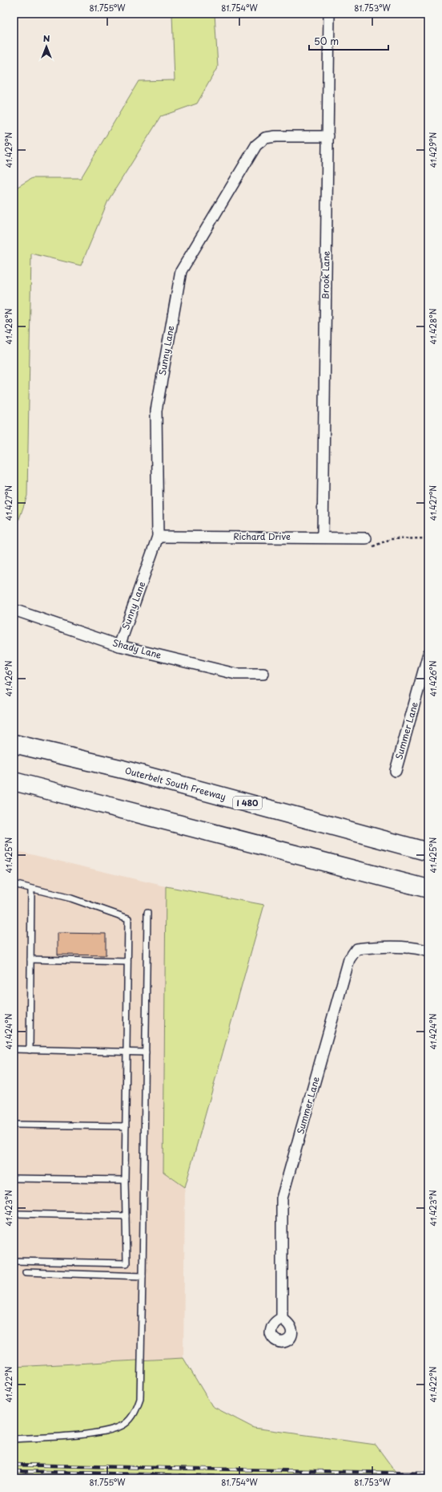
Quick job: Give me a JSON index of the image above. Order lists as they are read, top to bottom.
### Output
{
  "streets": {
    "highway": ["Outerbelt South Freeway", "I 480"],
    "street": [
      "Brook Lane",
      "Sunny Lane",
      "Richard Drive",
      "Shady Lane",
      "Summer Lane"
    ]
  },
  "crossings": [
    ["Brook Lane", "Sunny Lane"],
    ["Brook Lane", "Richard Drive"],
    ["Sunny Lane", "Richard Drive"],
    ["Sunny Lane", "Shady Lane"]
  ],
  "scale_bar": "50 m",
  "north": "top",
  "coordinates": [
    "81.755°W",
    "81.754°W",
    "81.753°W",
    "41.429°N",
    "41.428°N",
    "41.427°N",
    "41.426°N",
    "41.425°N",
    "41.424°N",
    "41.423°N",
    "41.422°N"
  ]
}
